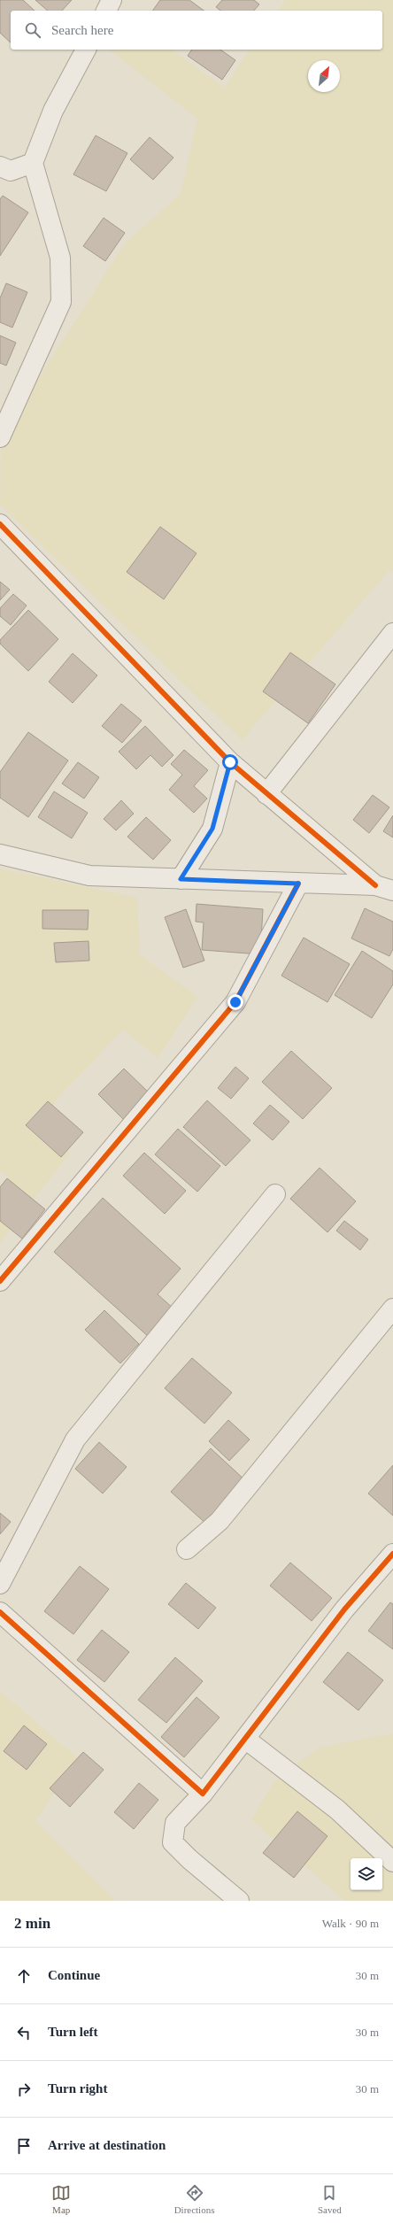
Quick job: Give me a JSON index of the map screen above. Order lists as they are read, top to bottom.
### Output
{
  "north": "top right",
  "page": {
    "search": "Search here",
    "heading": ["2 min", "Walk · 90 m"],
    "list": [
      ["Continue", "30 m"],
      ["Turn left", "30 m"],
      ["Turn right", "30 m"],
      "Arrive at destination"
    ],
    "nav": ["Map", "Directions", "Saved"]
  }
}
